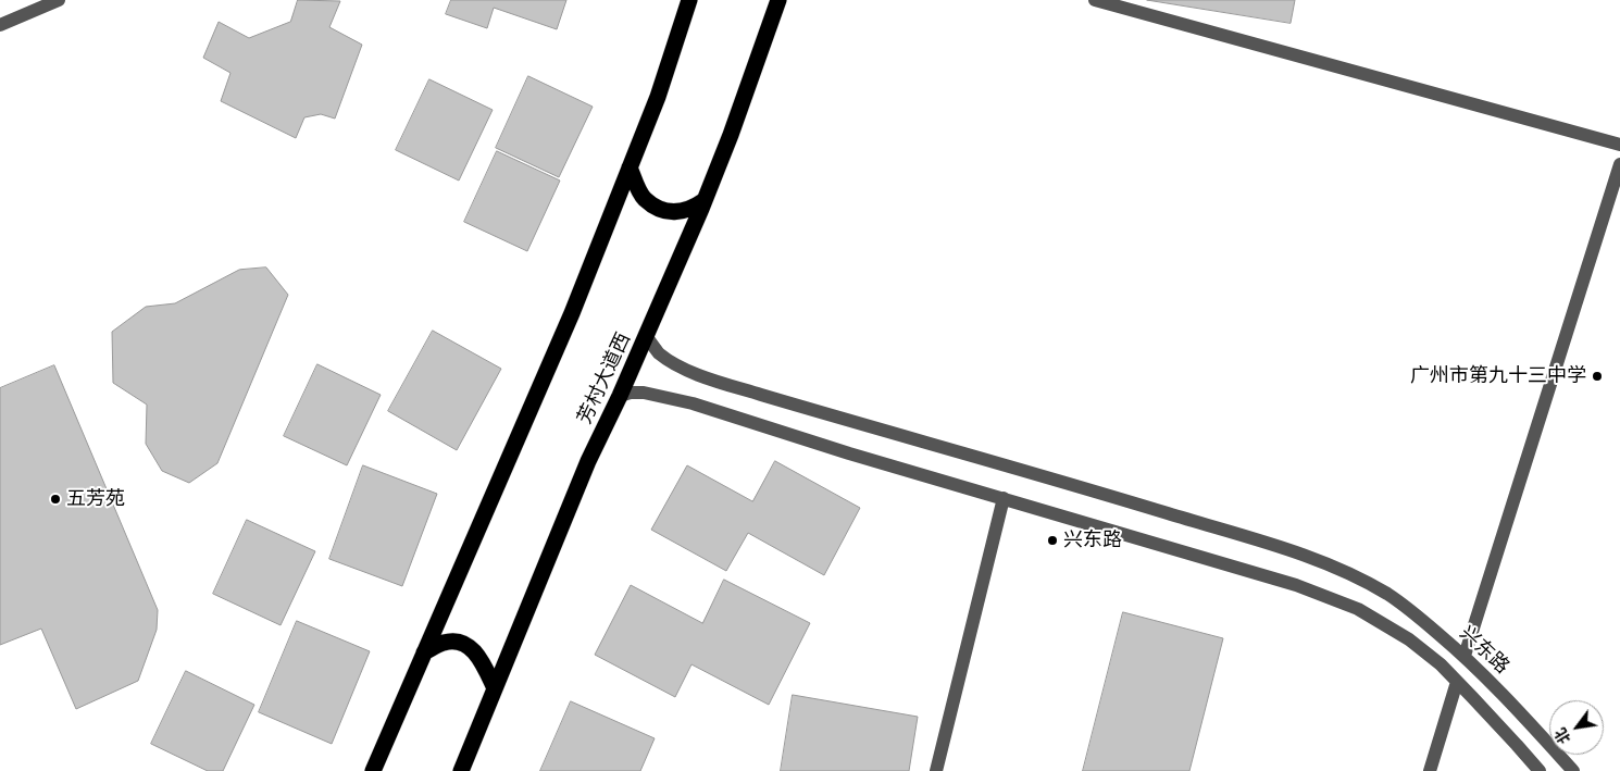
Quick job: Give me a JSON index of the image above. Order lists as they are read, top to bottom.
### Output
{
  "streets": {
    "highway": ["芳村大道西"],
    "street": ["兴东路"]
  },
  "crossings": [
    ["芳村大道西", "兴东路"]
  ],
  "places": ["广州市第九十三中学", "五芳苑", "兴东路"],
  "north": "bottom left"
}
